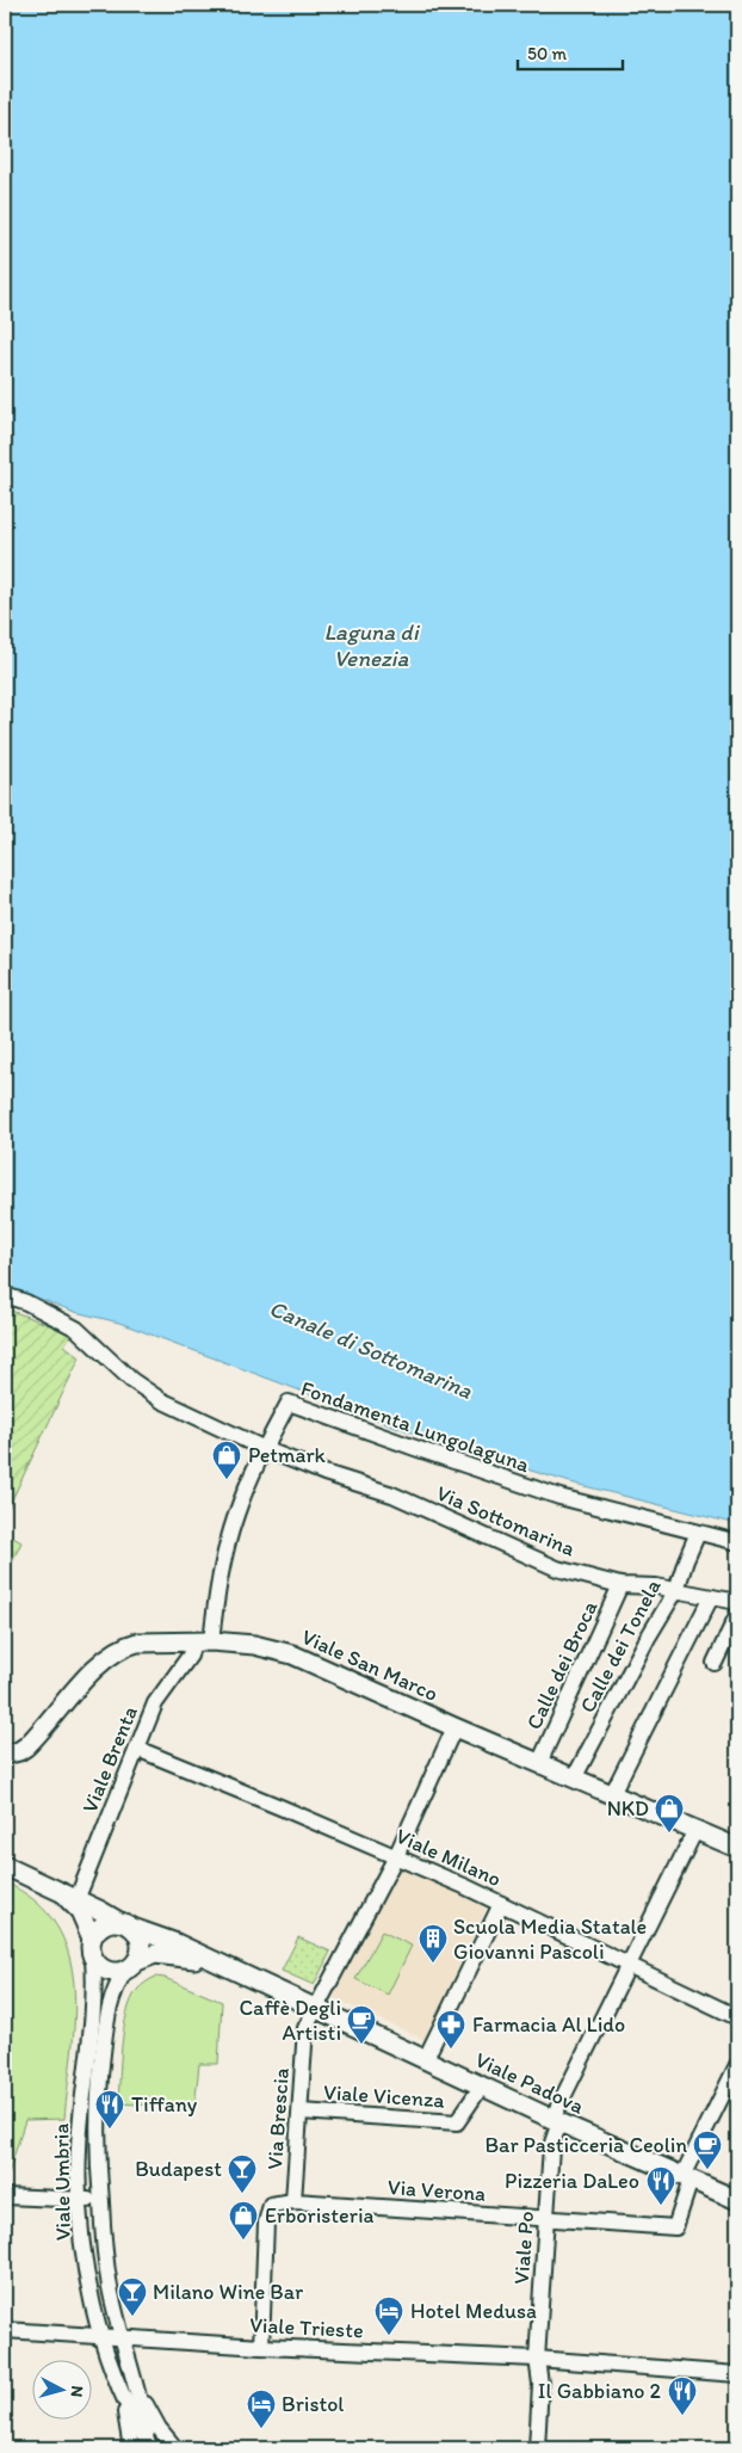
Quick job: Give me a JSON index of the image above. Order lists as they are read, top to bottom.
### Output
{
  "streets": {
    "street": [
      "Fondamenta Lungolaguna",
      "Via Sottomarina",
      "Calle dei Tonela",
      "Viale San Marco",
      "Calle dei Broca",
      "Viale Brenta",
      "Viale Milano",
      "Viale Padova",
      "Viale Vicenza",
      "Via Brescia",
      "Viale Umbria",
      "Via Verona",
      "Viale Po",
      "Viale Trieste"
    ]
  },
  "crossings": [
    ["Fondamenta Lungolaguna", "Via Sottomarina"],
    ["Fondamenta Lungolaguna", "Calle dei Tonela"],
    ["Fondamenta Lungolaguna", "Viale San Marco"],
    ["Fondamenta Lungolaguna", "Viale Brenta"],
    ["Via Sottomarina", "Calle dei Tonela"],
    ["Via Sottomarina", "Calle dei Broca"],
    ["Calle dei Tonela", "Viale San Marco"],
    ["Viale San Marco", "Calle dei Broca"],
    ["Viale San Marco", "Viale Brenta"],
    ["Viale San Marco", "Via Brescia"],
    ["Viale San Marco", "Viale Po"],
    ["Viale Brenta", "Viale Milano"],
    ["Viale Brenta", "Viale Padova"],
    ["Viale Milano", "Via Brescia"],
    ["Viale Milano", "Viale Po"],
    ["Viale Padova", "Viale Vicenza"],
    ["Viale Padova", "Via Brescia"],
    ["Viale Padova", "Viale Umbria"],
    ["Viale Padova", "Via Verona"],
    ["Viale Padova", "Viale Po"],
    ["Viale Vicenza", "Via Brescia"],
    ["Via Brescia", "Via Verona"],
    ["Viale Umbria", "Viale Trieste"],
    ["Via Verona", "Viale Po"],
    ["Via Verona", "Viale Trieste"],
    ["Viale Po", "Viale Trieste"]
  ],
  "water": ["Laguna di Venezia", "Canale di Sottomarina"],
  "places": {
    "shop": ["Petmark", "NKD", "Erboristeria"],
    "building": ["Scuola Media Statale Giovanni Pascoli"],
    "cafe": ["Caffè Degli Artisti", "Bar Pasticceria Ceolin"],
    "pharmacy": ["Farmacia Al Lido"],
    "restaurant": ["Tiffany", "Pizzeria DaLeo", "Il Gabbiano 2"],
    "bar": ["Budapest", "Milano Wine Bar"],
    "hotel": ["Hotel Medusa", "Bristol"]
  },
  "scale_bar": "50 m",
  "north": "right"
}
